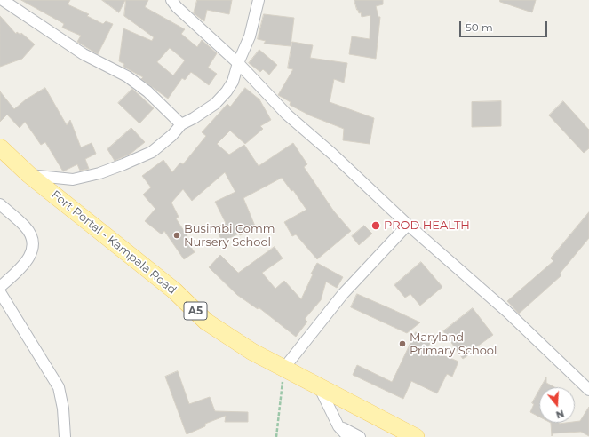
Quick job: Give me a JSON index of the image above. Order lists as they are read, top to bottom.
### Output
{
  "streets": {
    "main road": ["Fort Portal - Kampala Road", "A5"]
  },
  "places": ["PROD HEALTH", "Busimbi Comm Nursery School", "Maryland Primary School"],
  "scale_bar": "50 m",
  "north": "bottom"
}
